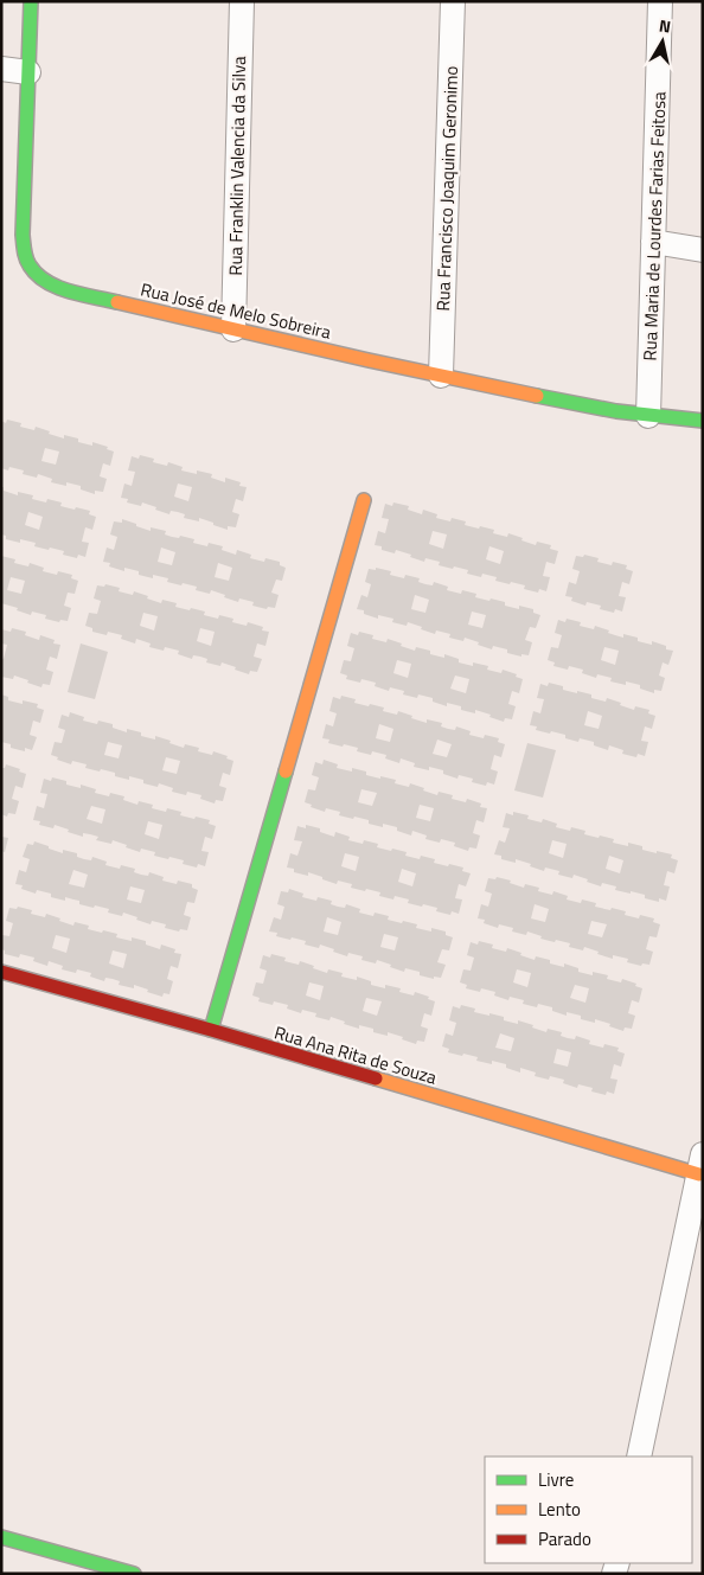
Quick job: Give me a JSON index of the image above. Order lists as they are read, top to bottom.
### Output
{
  "streets": {
    "street": [
      "Rua Franklin Valencia da Silva",
      "Rua Francisco Joaquim Geronimo",
      "Rua Maria de Lourdes Farias Feitosa",
      "Rua José de Melo Sobreira",
      "Rua Ana Rita de Souza"
    ]
  },
  "crossings": [
    ["Rua Franklin Valencia da Silva", "Rua José de Melo Sobreira"],
    ["Rua Francisco Joaquim Geronimo", "Rua José de Melo Sobreira"],
    ["Rua Maria de Lourdes Farias Feitosa", "Rua José de Melo Sobreira"]
  ],
  "legend": ["Livre", "Lento", "Parado"],
  "north": "top"
}
